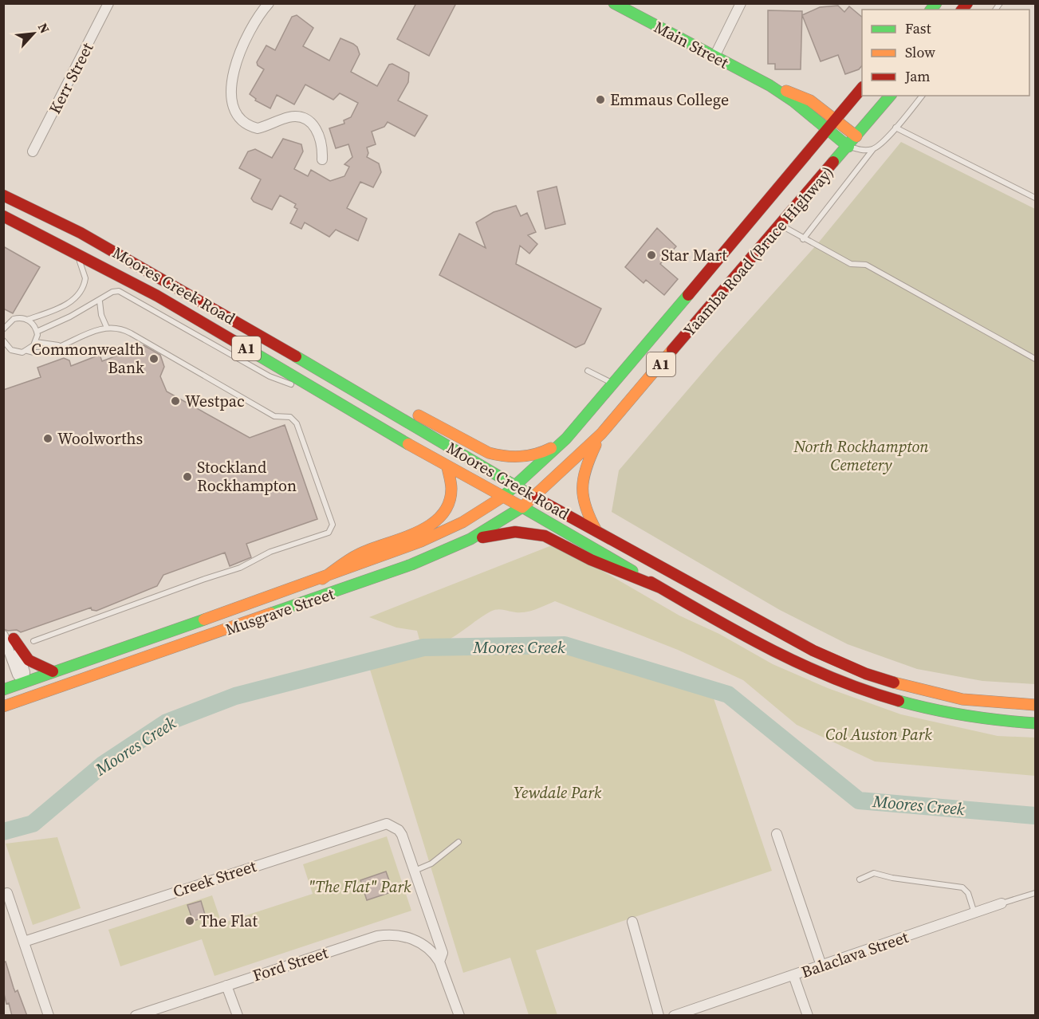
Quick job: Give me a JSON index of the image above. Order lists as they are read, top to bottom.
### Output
{
  "streets": {
    "main road": [
      "Main Street",
      "Yaamba Road (Bruce Highway)",
      "Moores Creek Road",
      "A1",
      "Musgrave Street"
    ],
    "street": [
      "Kerr Street",
      "Creek Street",
      "Balaclava Street",
      "Ford Street"
    ]
  },
  "crossings": [
    ["Yaamba Road (Bruce Highway)", "Moores Creek Road"],
    ["Yaamba Road (Bruce Highway)", "A1"],
    ["Yaamba Road (Bruce Highway)", "Musgrave Street"],
    ["Moores Creek Road", "A1"],
    ["Moores Creek Road", "Musgrave Street"]
  ],
  "water": ["Moores Creek"],
  "parks": [
    "North Rockhampton Cemetery",
    "Col Auston Park",
    "Yewdale Park",
    "\"The Flat\" Park"
  ],
  "places": [
    "Emmaus College",
    "Star Mart",
    "Commonwealth Bank",
    "Westpac",
    "Woolworths",
    "Stockland Rockhampton",
    "The Flat"
  ],
  "legend": ["Fast", "Slow", "Jam"],
  "north": "top right"
}
